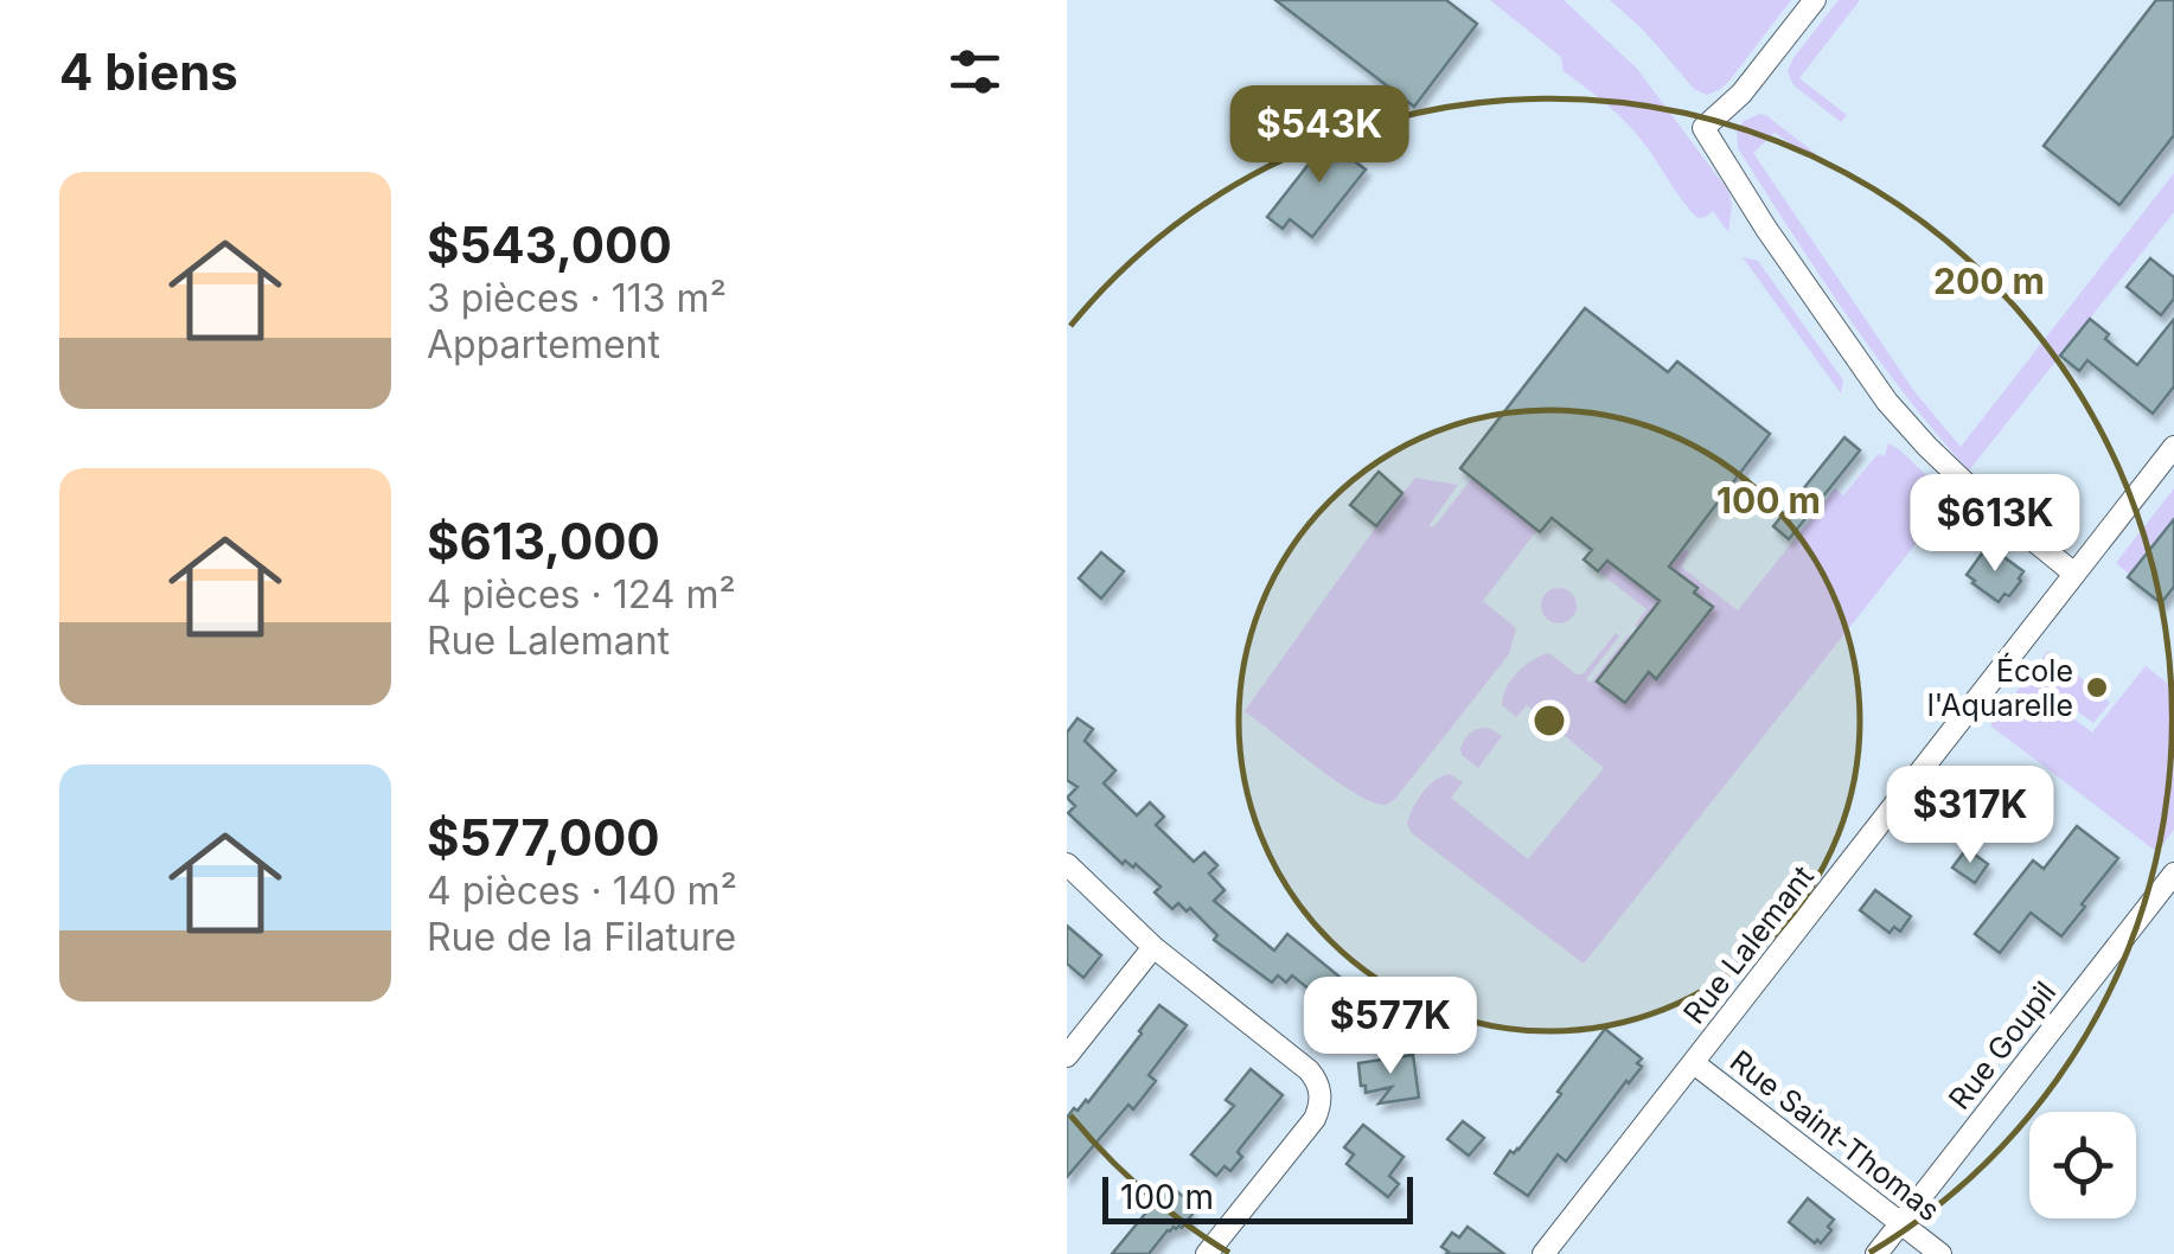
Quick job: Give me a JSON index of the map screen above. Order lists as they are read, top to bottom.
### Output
{
  "streets": {
    "street": ["Rue Lalemant", "Rue Goupil", "Rue Saint-Thomas"]
  },
  "crossings": [
    ["Rue Lalemant", "Rue Saint-Thomas"],
    ["Rue Goupil", "Rue Saint-Thomas"]
  ],
  "places": ["École l'Aquarelle"],
  "scale_bar": "100 m",
  "page": {
    "heading": "4 biens",
    "price": [
      "$543K",
      "$613K",
      "$317K",
      "$577K"
    ],
    "list": [
      {
        "name": "$543,000",
        "note": "3 pièces · 113 m² · Appartement"
      },
      {
        "name": "$613,000",
        "note": "4 pièces · 124 m² · Rue Lalemant"
      },
      {
        "name": "$577,000",
        "note": "4 pièces · 140 m² · Rue de la Filature"
      }
    ],
    "scale": "100 m"
  },
  "rings": ["200 m", "100 m"]
}
